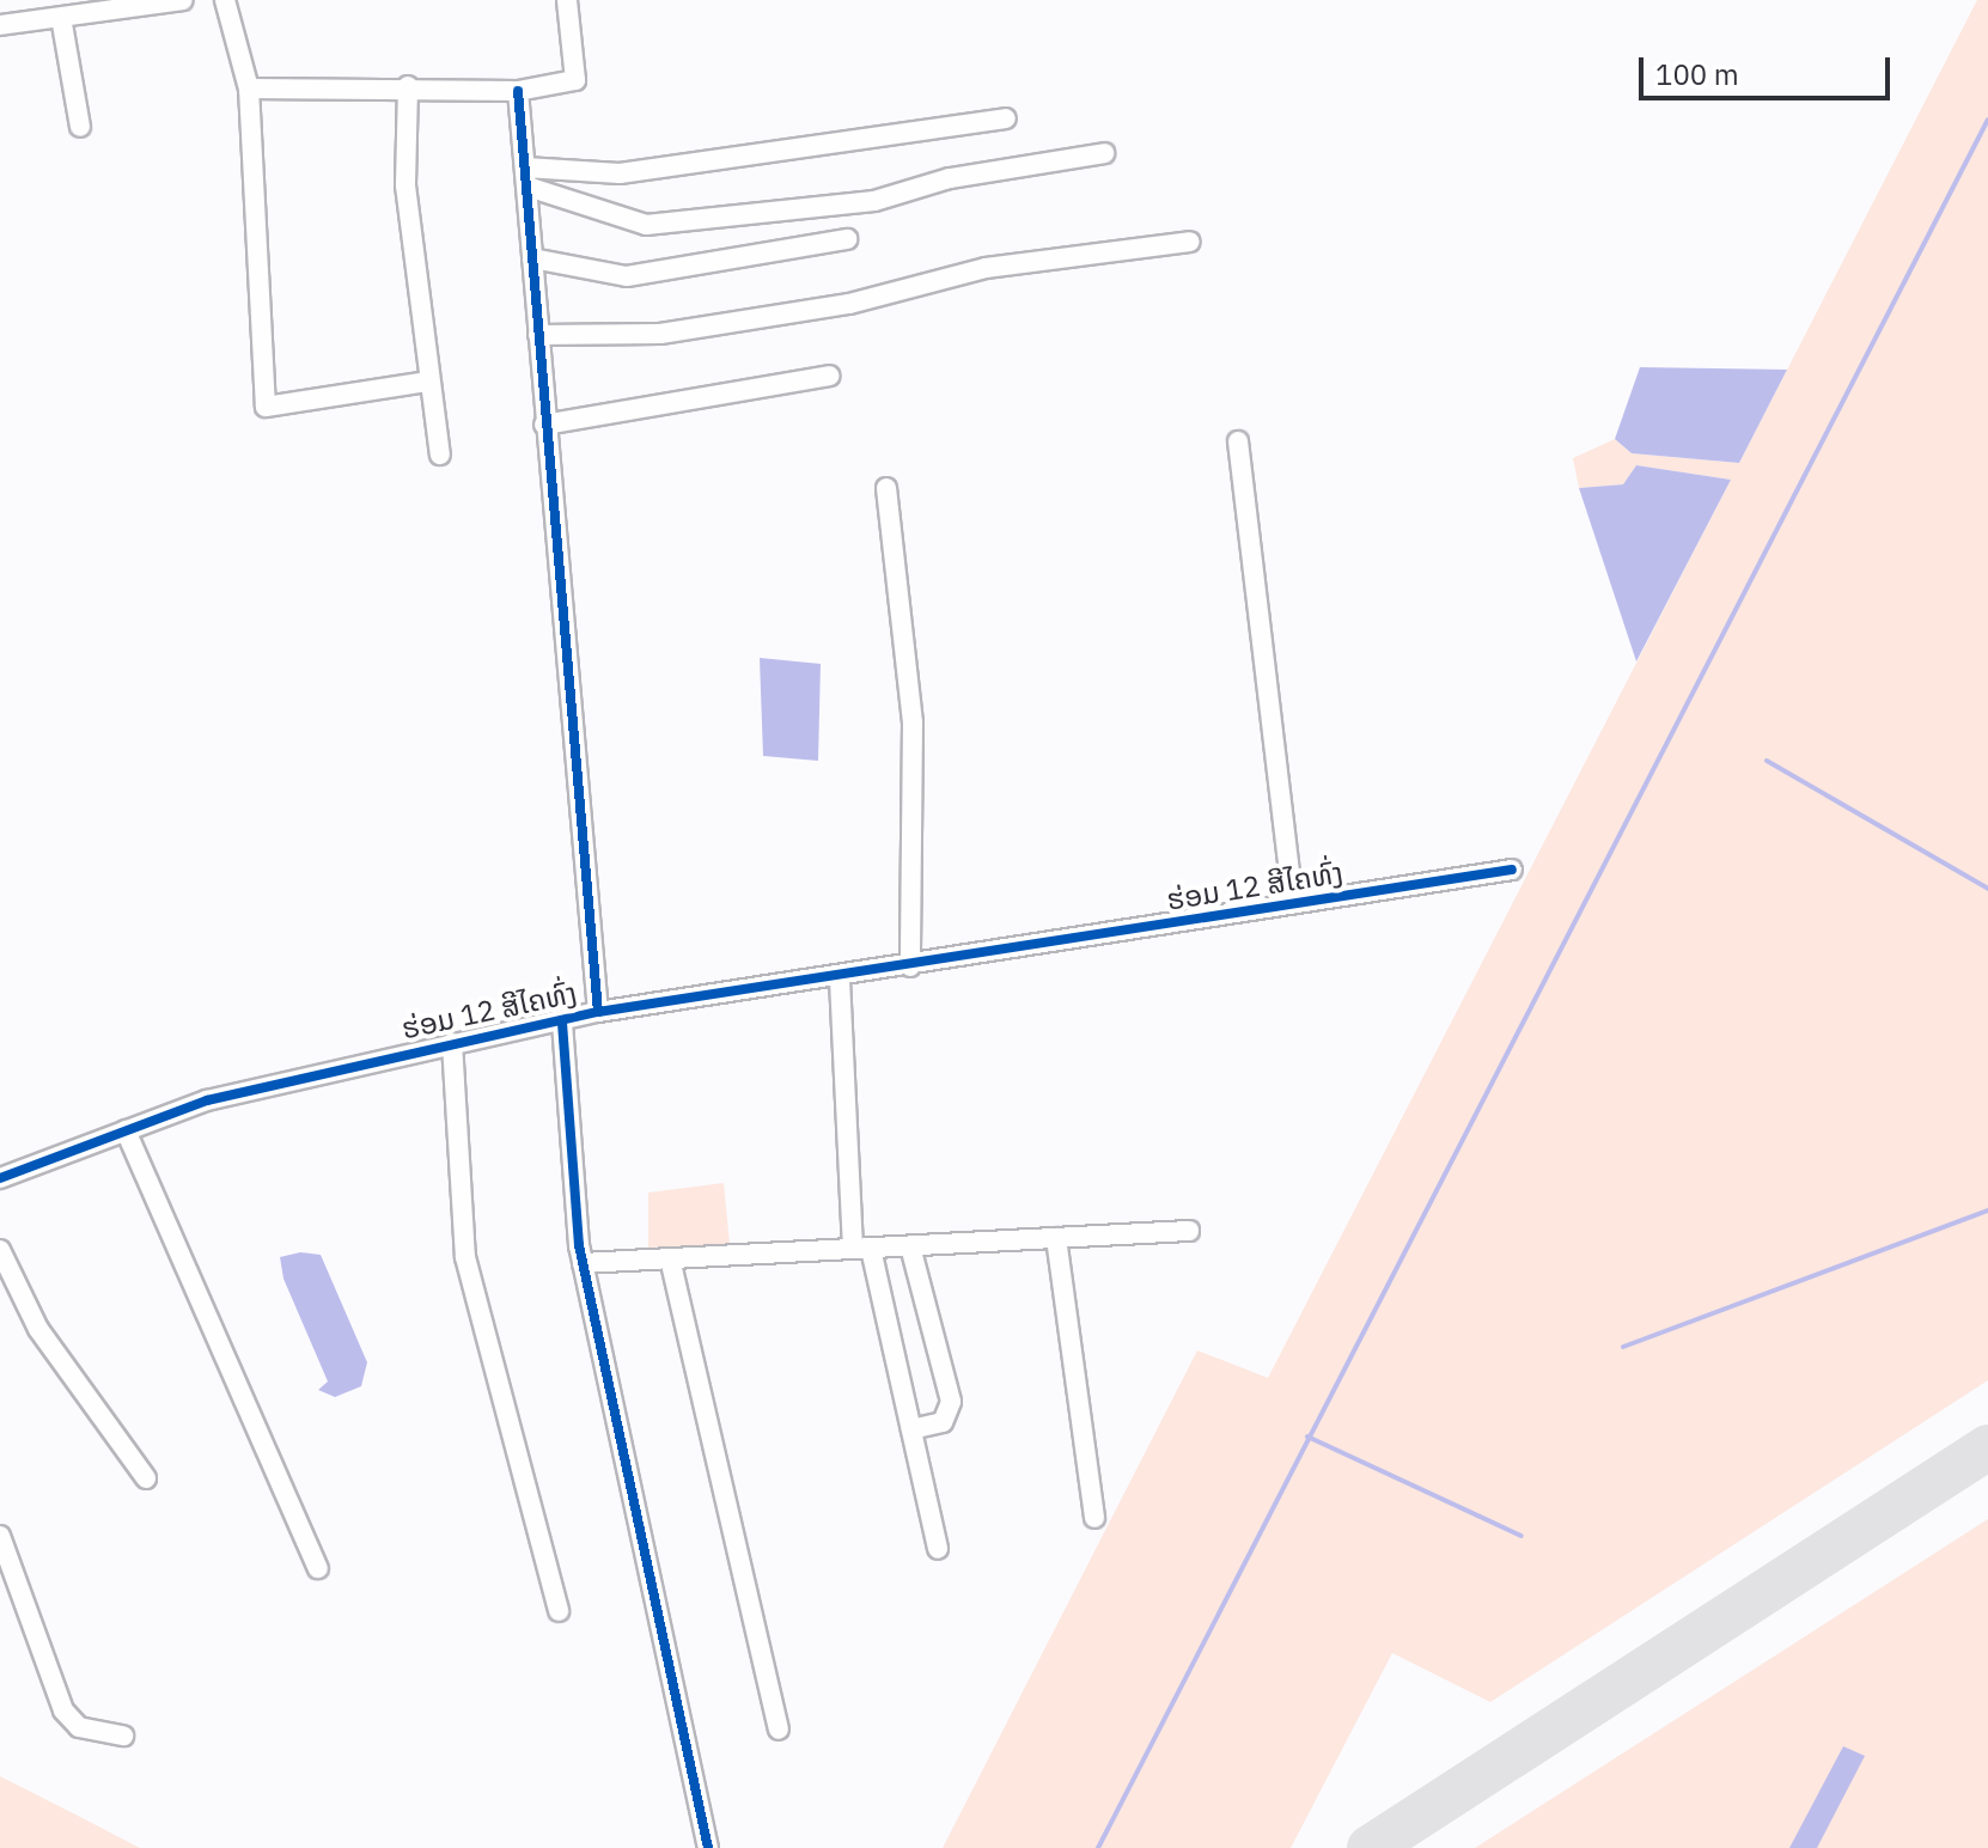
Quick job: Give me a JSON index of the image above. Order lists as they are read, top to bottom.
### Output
{
  "streets": {
    "street": ["ຮ່ອມ 12 ສີໄຄທົ່ງ"]
  },
  "scale_bar": "100 m"
}
